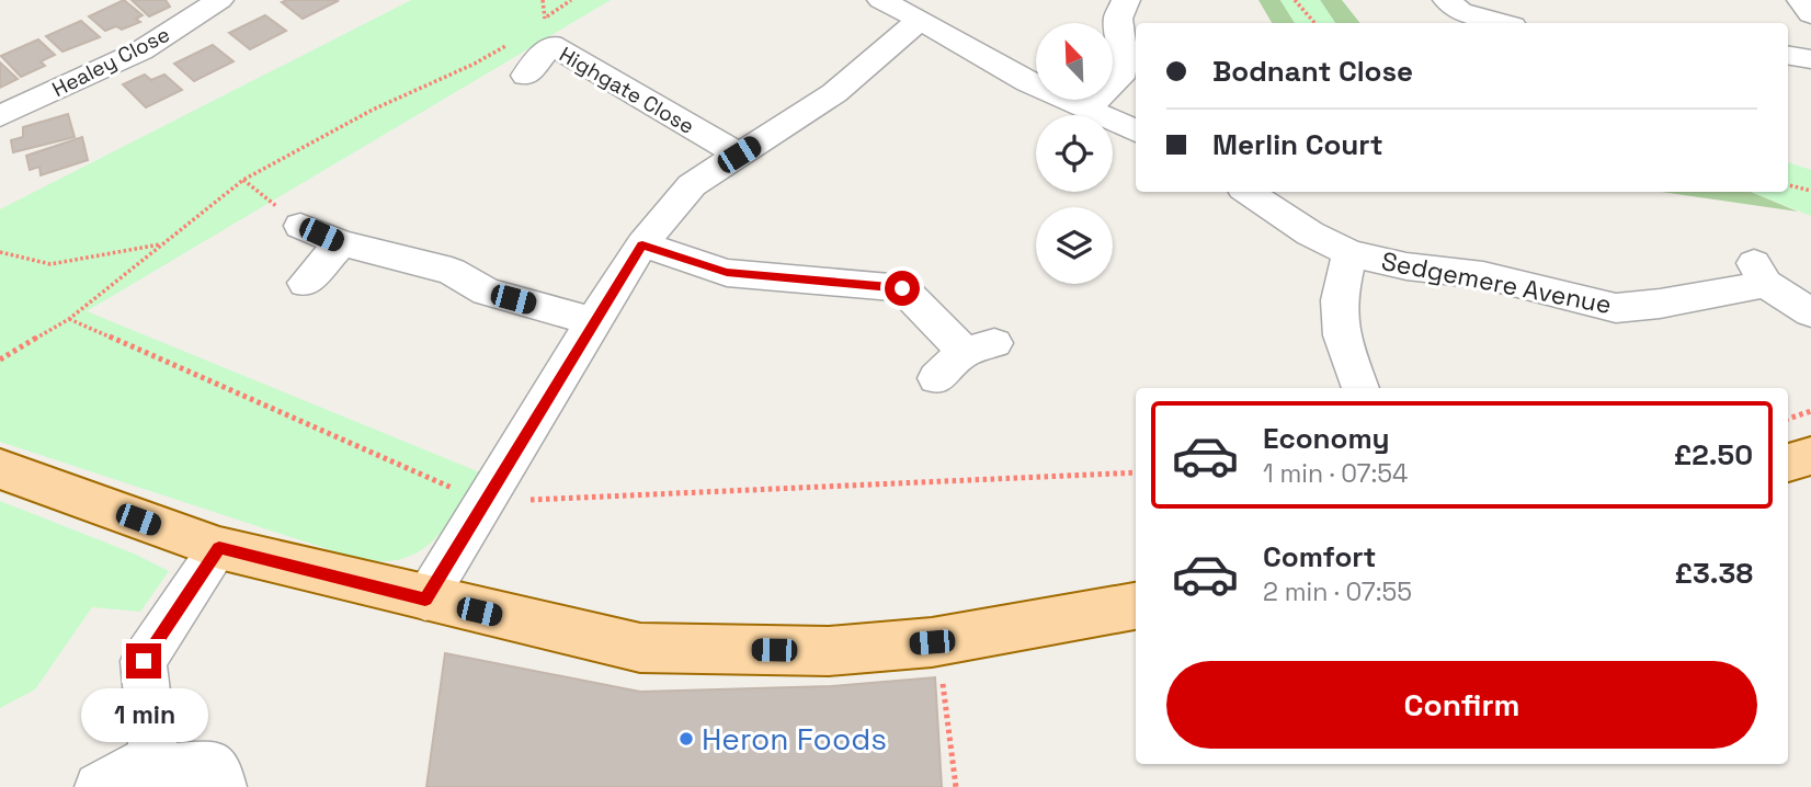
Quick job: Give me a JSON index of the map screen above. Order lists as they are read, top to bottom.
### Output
{
  "streets": {
    "street": ["Healey Close", "Highgate Close", "Sedgemere Avenue"]
  },
  "places": ["Heron Foods"],
  "north": "top left",
  "page": {
    "banner": ["Bodnant Close", "Merlin Court"],
    "list": [
      {
        "name": "Economy",
        "note": "1 min · 07:54",
        "value": "£2.50"
      },
      {
        "name": "Comfort",
        "note": "2 min · 07:55",
        "value": "£3.38"
      }
    ],
    "buttons": "Confirm",
    "bubble": "1 min"
  }
}
